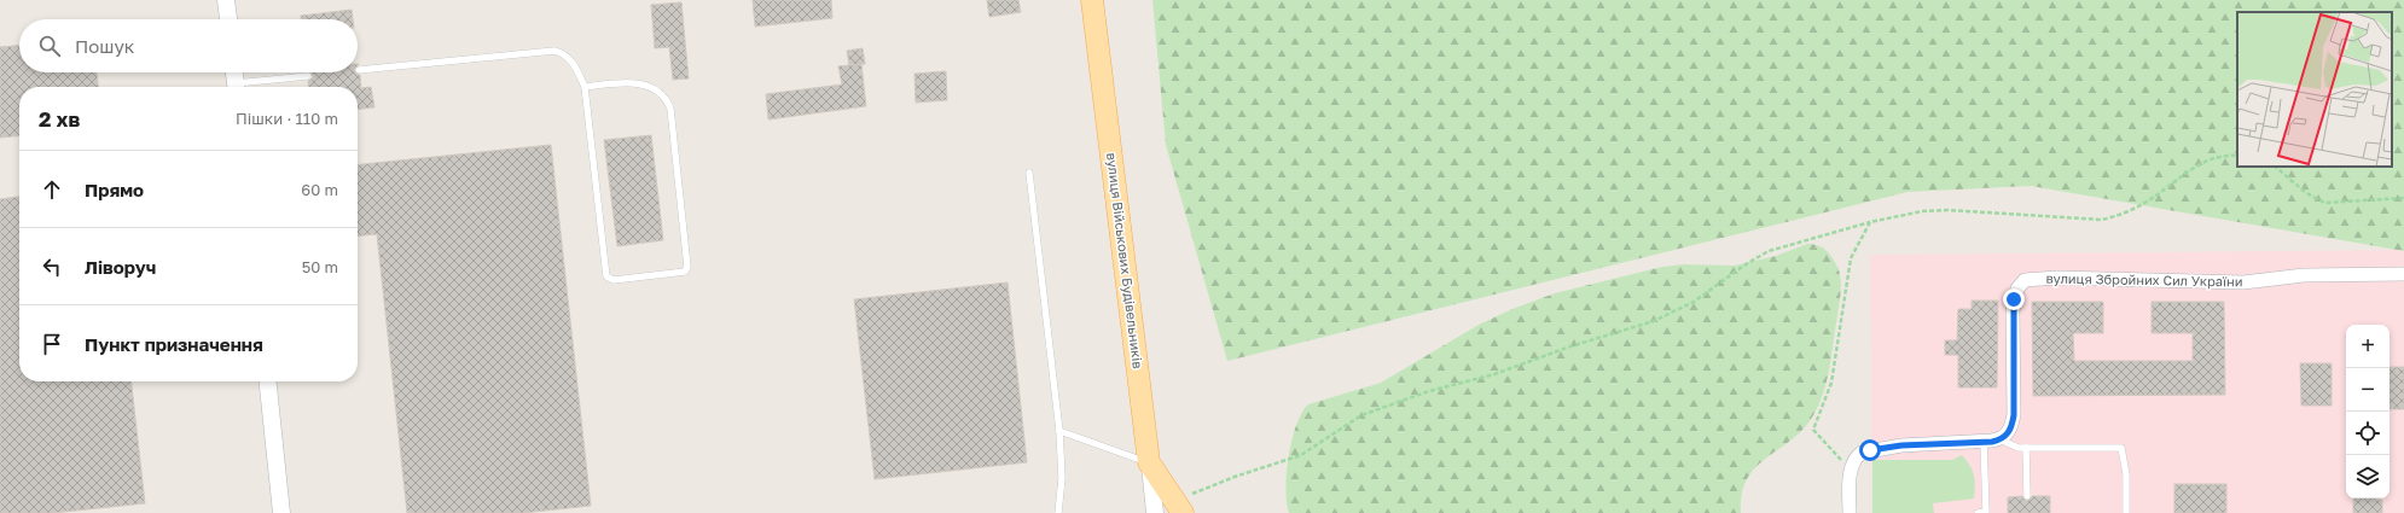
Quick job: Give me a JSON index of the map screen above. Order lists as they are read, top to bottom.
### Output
{
  "streets": {
    "main road": ["вулиця Військових Будівельників"],
    "street": ["вулиця Збройних Сил України"]
  },
  "page": {
    "search": "Пошук",
    "heading": ["2 хв", "Пішки · 110 m"],
    "list": [
      ["Прямо", "60 m"],
      ["Ліворуч", "50 m"],
      "Пункт призначення"
    ],
    "map_buttons": ["+", "−"]
  }
}
